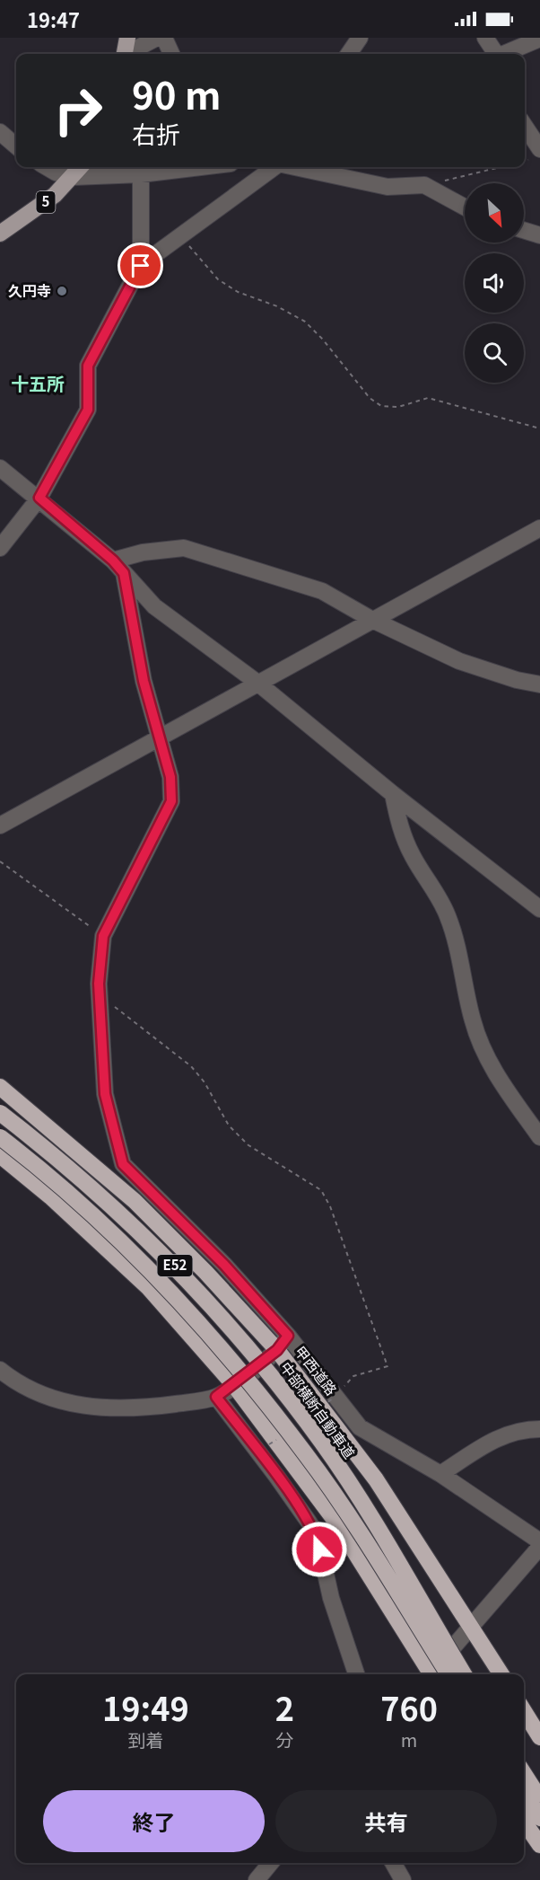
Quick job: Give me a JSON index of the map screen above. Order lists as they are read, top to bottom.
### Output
{
  "streets": {
    "highway": ["E52", "甲西道路", "中部横断自動車道"],
    "main road": ["5"]
  },
  "districts": ["十五所"],
  "places": ["久円寺"],
  "north": "bottom right",
  "page": {
    "status": "19:47",
    "turn": ["90 m", "右折"],
    "eta": [
      "19:49",
      "到着",
      "2",
      "分",
      "760",
      "m"
    ],
    "buttons": ["終了", "共有"]
  }
}
